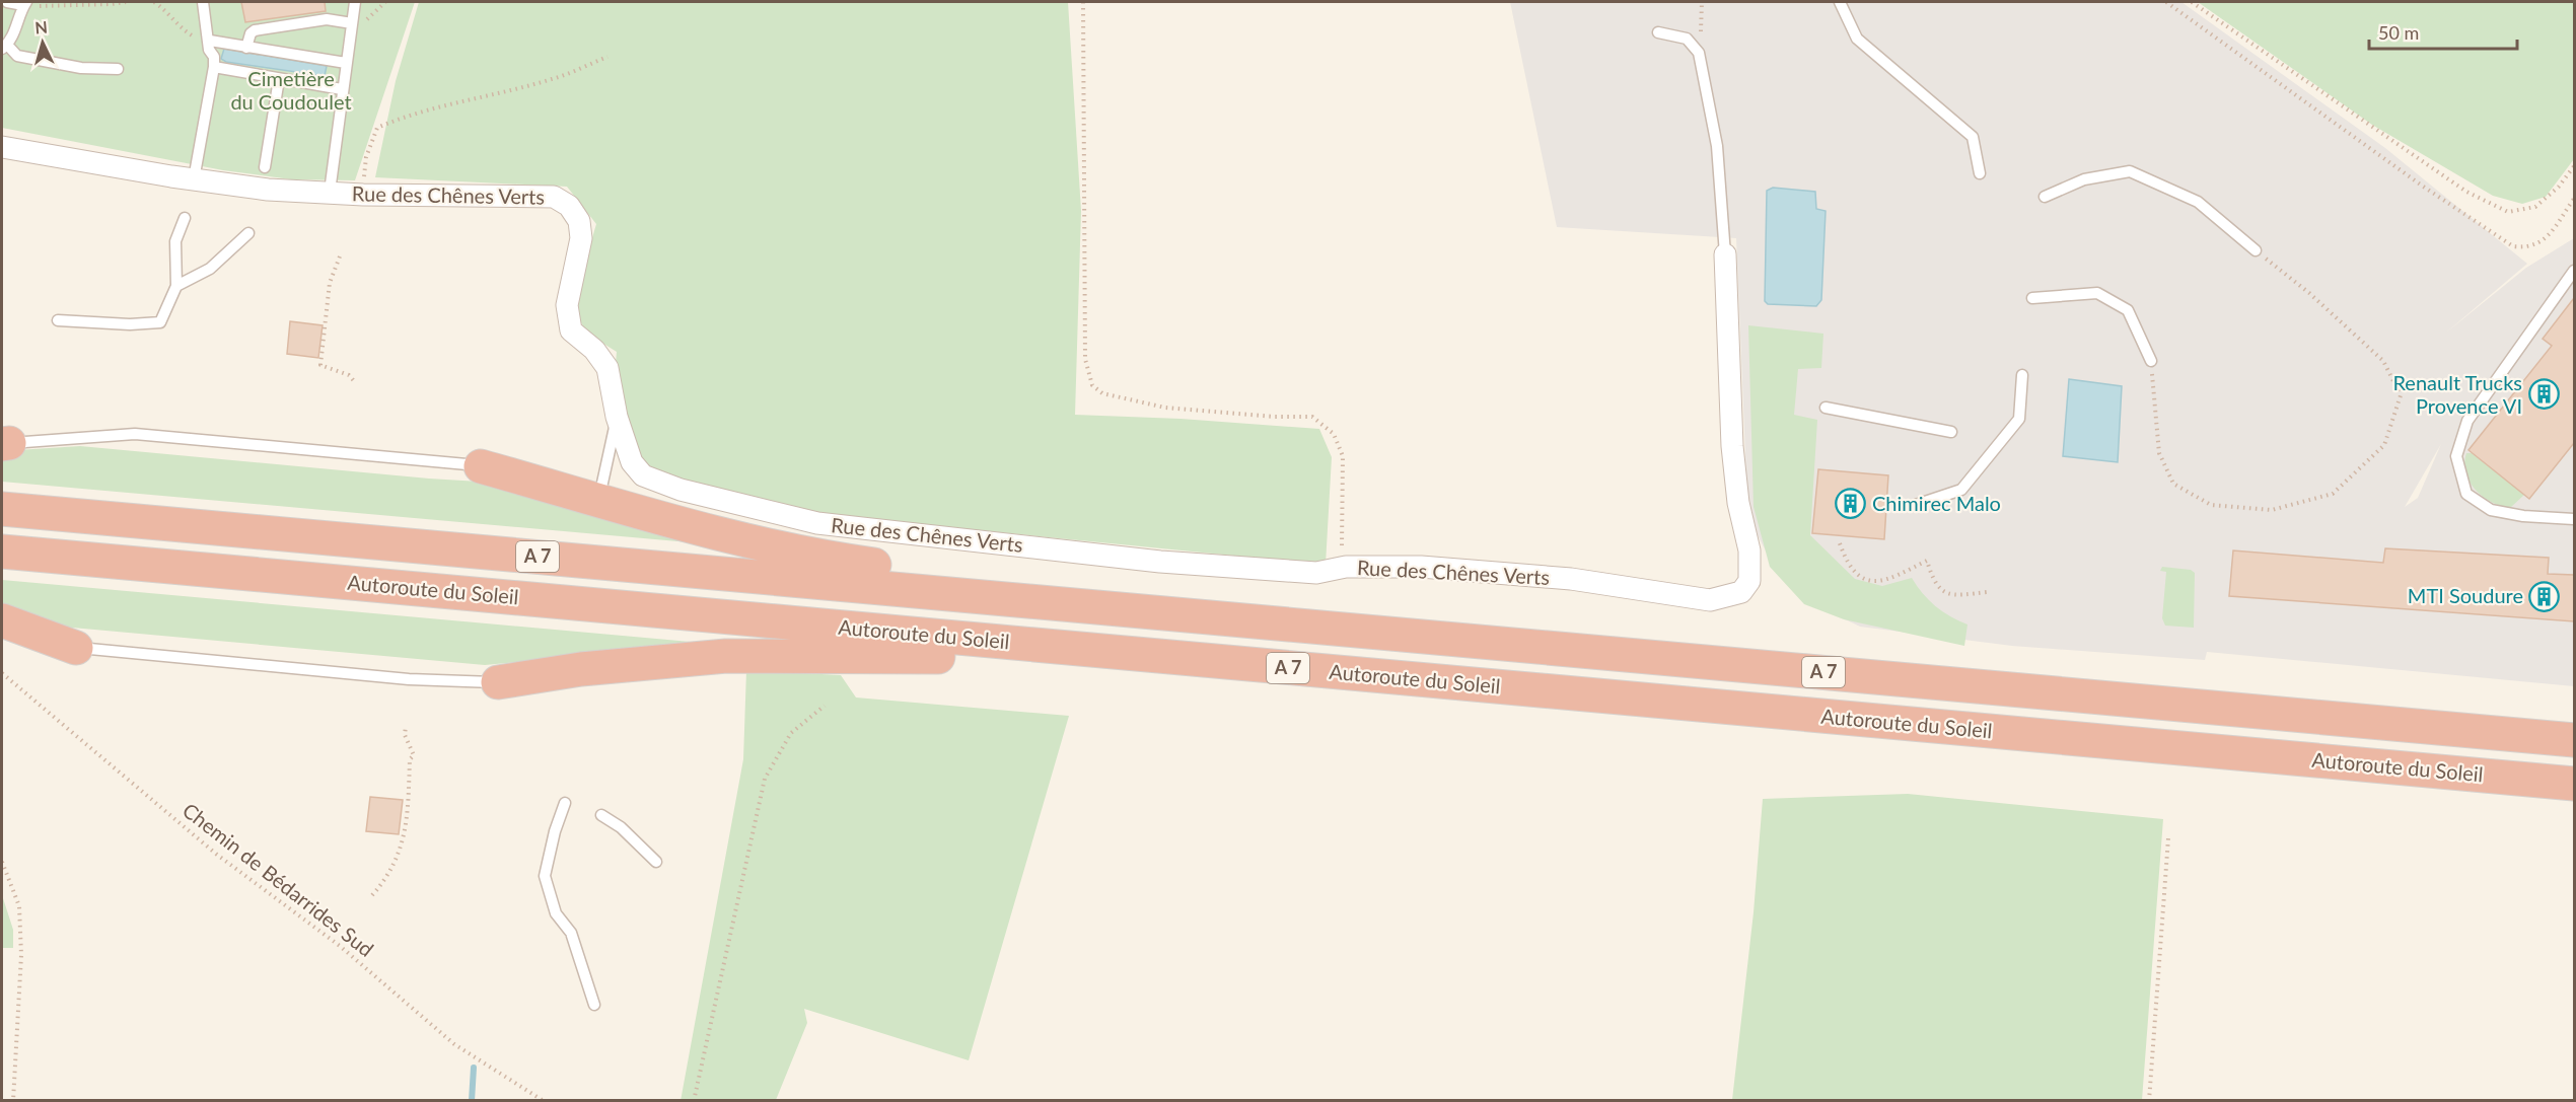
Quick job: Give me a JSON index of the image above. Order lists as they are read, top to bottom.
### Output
{
  "streets": {
    "highway": ["A 7", "Autoroute du Soleil"],
    "street": ["Rue des Chênes Verts"],
    "path": ["Chemin de Bédarrides Sud"]
  },
  "parks": ["Cimetière du Coudoulet"],
  "places": {
    "building": ["Renault Trucks Provence VI", "Chimirec Malo", "MTI Soudure"]
  },
  "scale_bar": "50 m",
  "north": "top"
}
